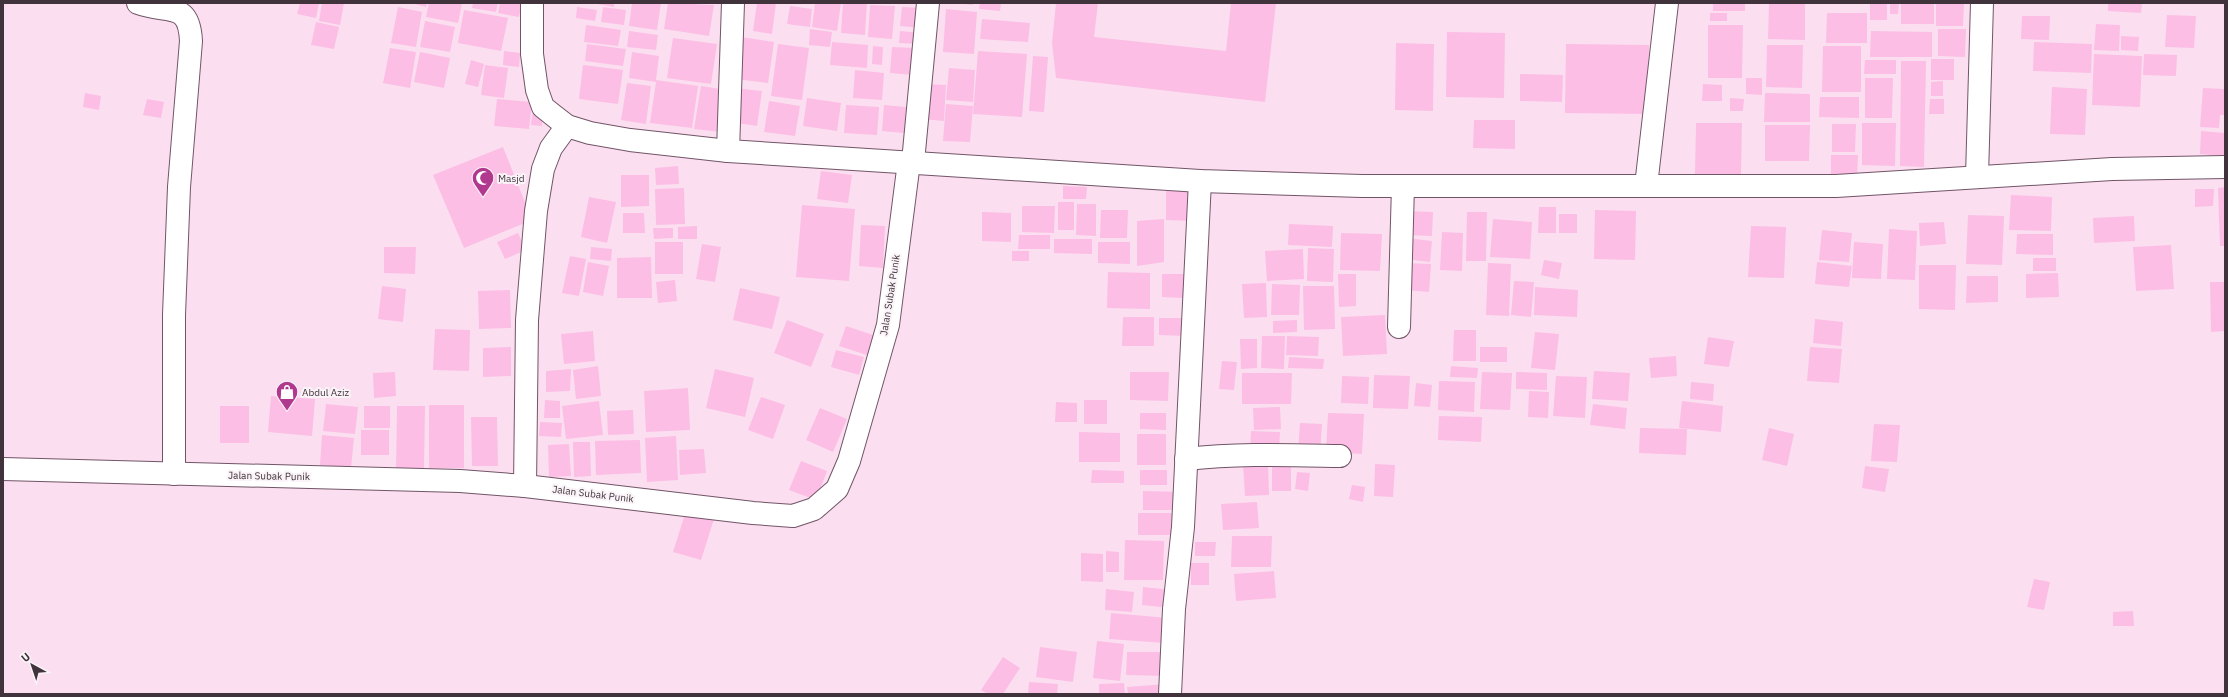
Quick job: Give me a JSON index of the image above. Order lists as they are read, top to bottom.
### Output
{
  "streets": {
    "street": ["Jalan Subak Punik"]
  },
  "places": {
    "mosque": ["Masjd"],
    "shop": ["Abdul Aziz"]
  },
  "north": "top left"
}
